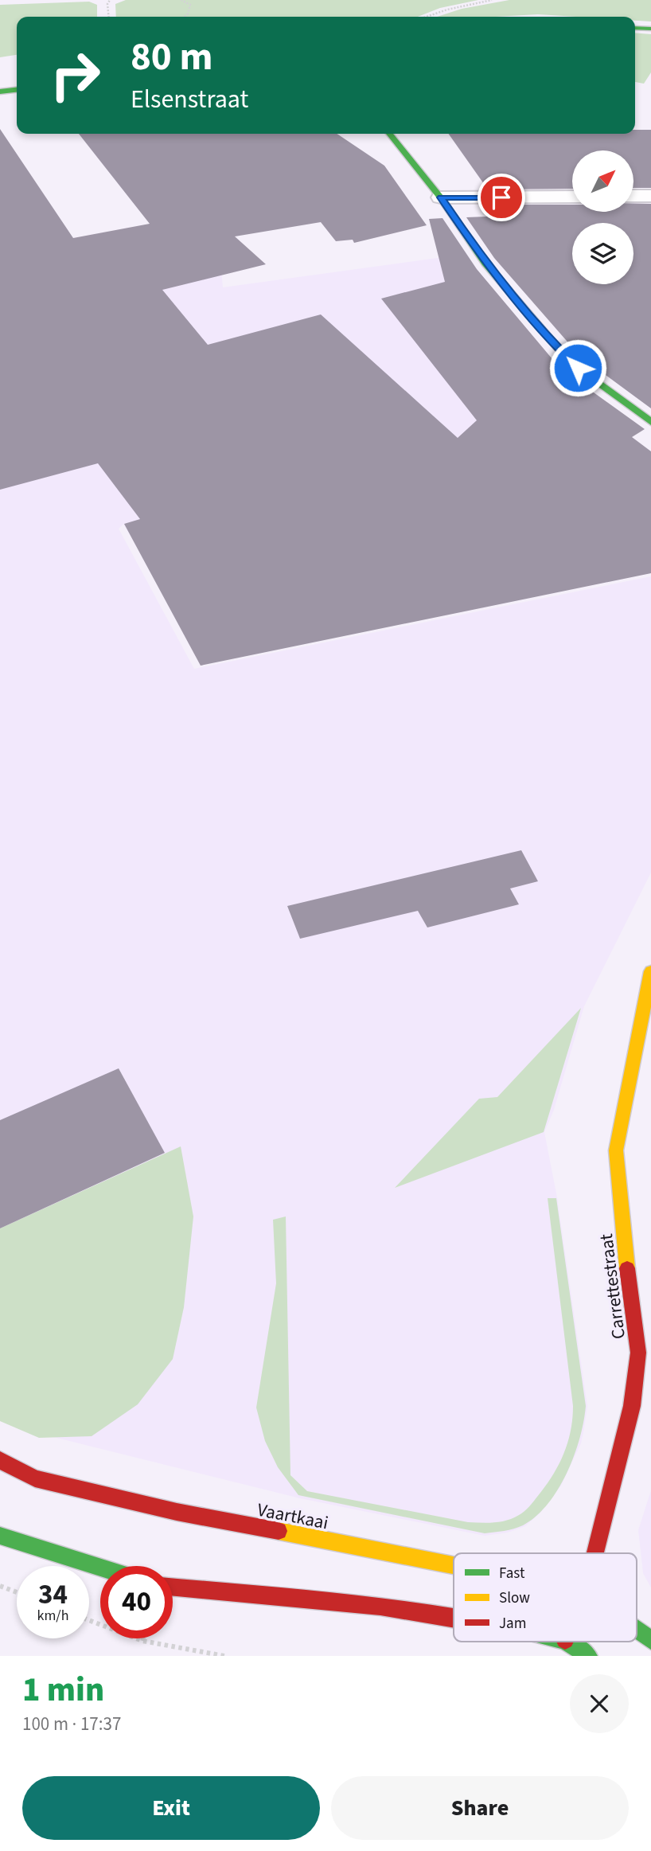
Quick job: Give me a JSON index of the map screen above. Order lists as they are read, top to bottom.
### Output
{
  "streets": {
    "street": ["Carrettestraat", "Vaartkaai"]
  },
  "legend": ["Fast", "Slow", "Jam"],
  "north": "top right",
  "page": {
    "turn": ["80 m", "Elsenstraat"],
    "speed": "34 km/h",
    "limit": "40",
    "heading": ["1 min", "100 m · 17:37"],
    "buttons": ["Exit", "Share"]
  }
}
